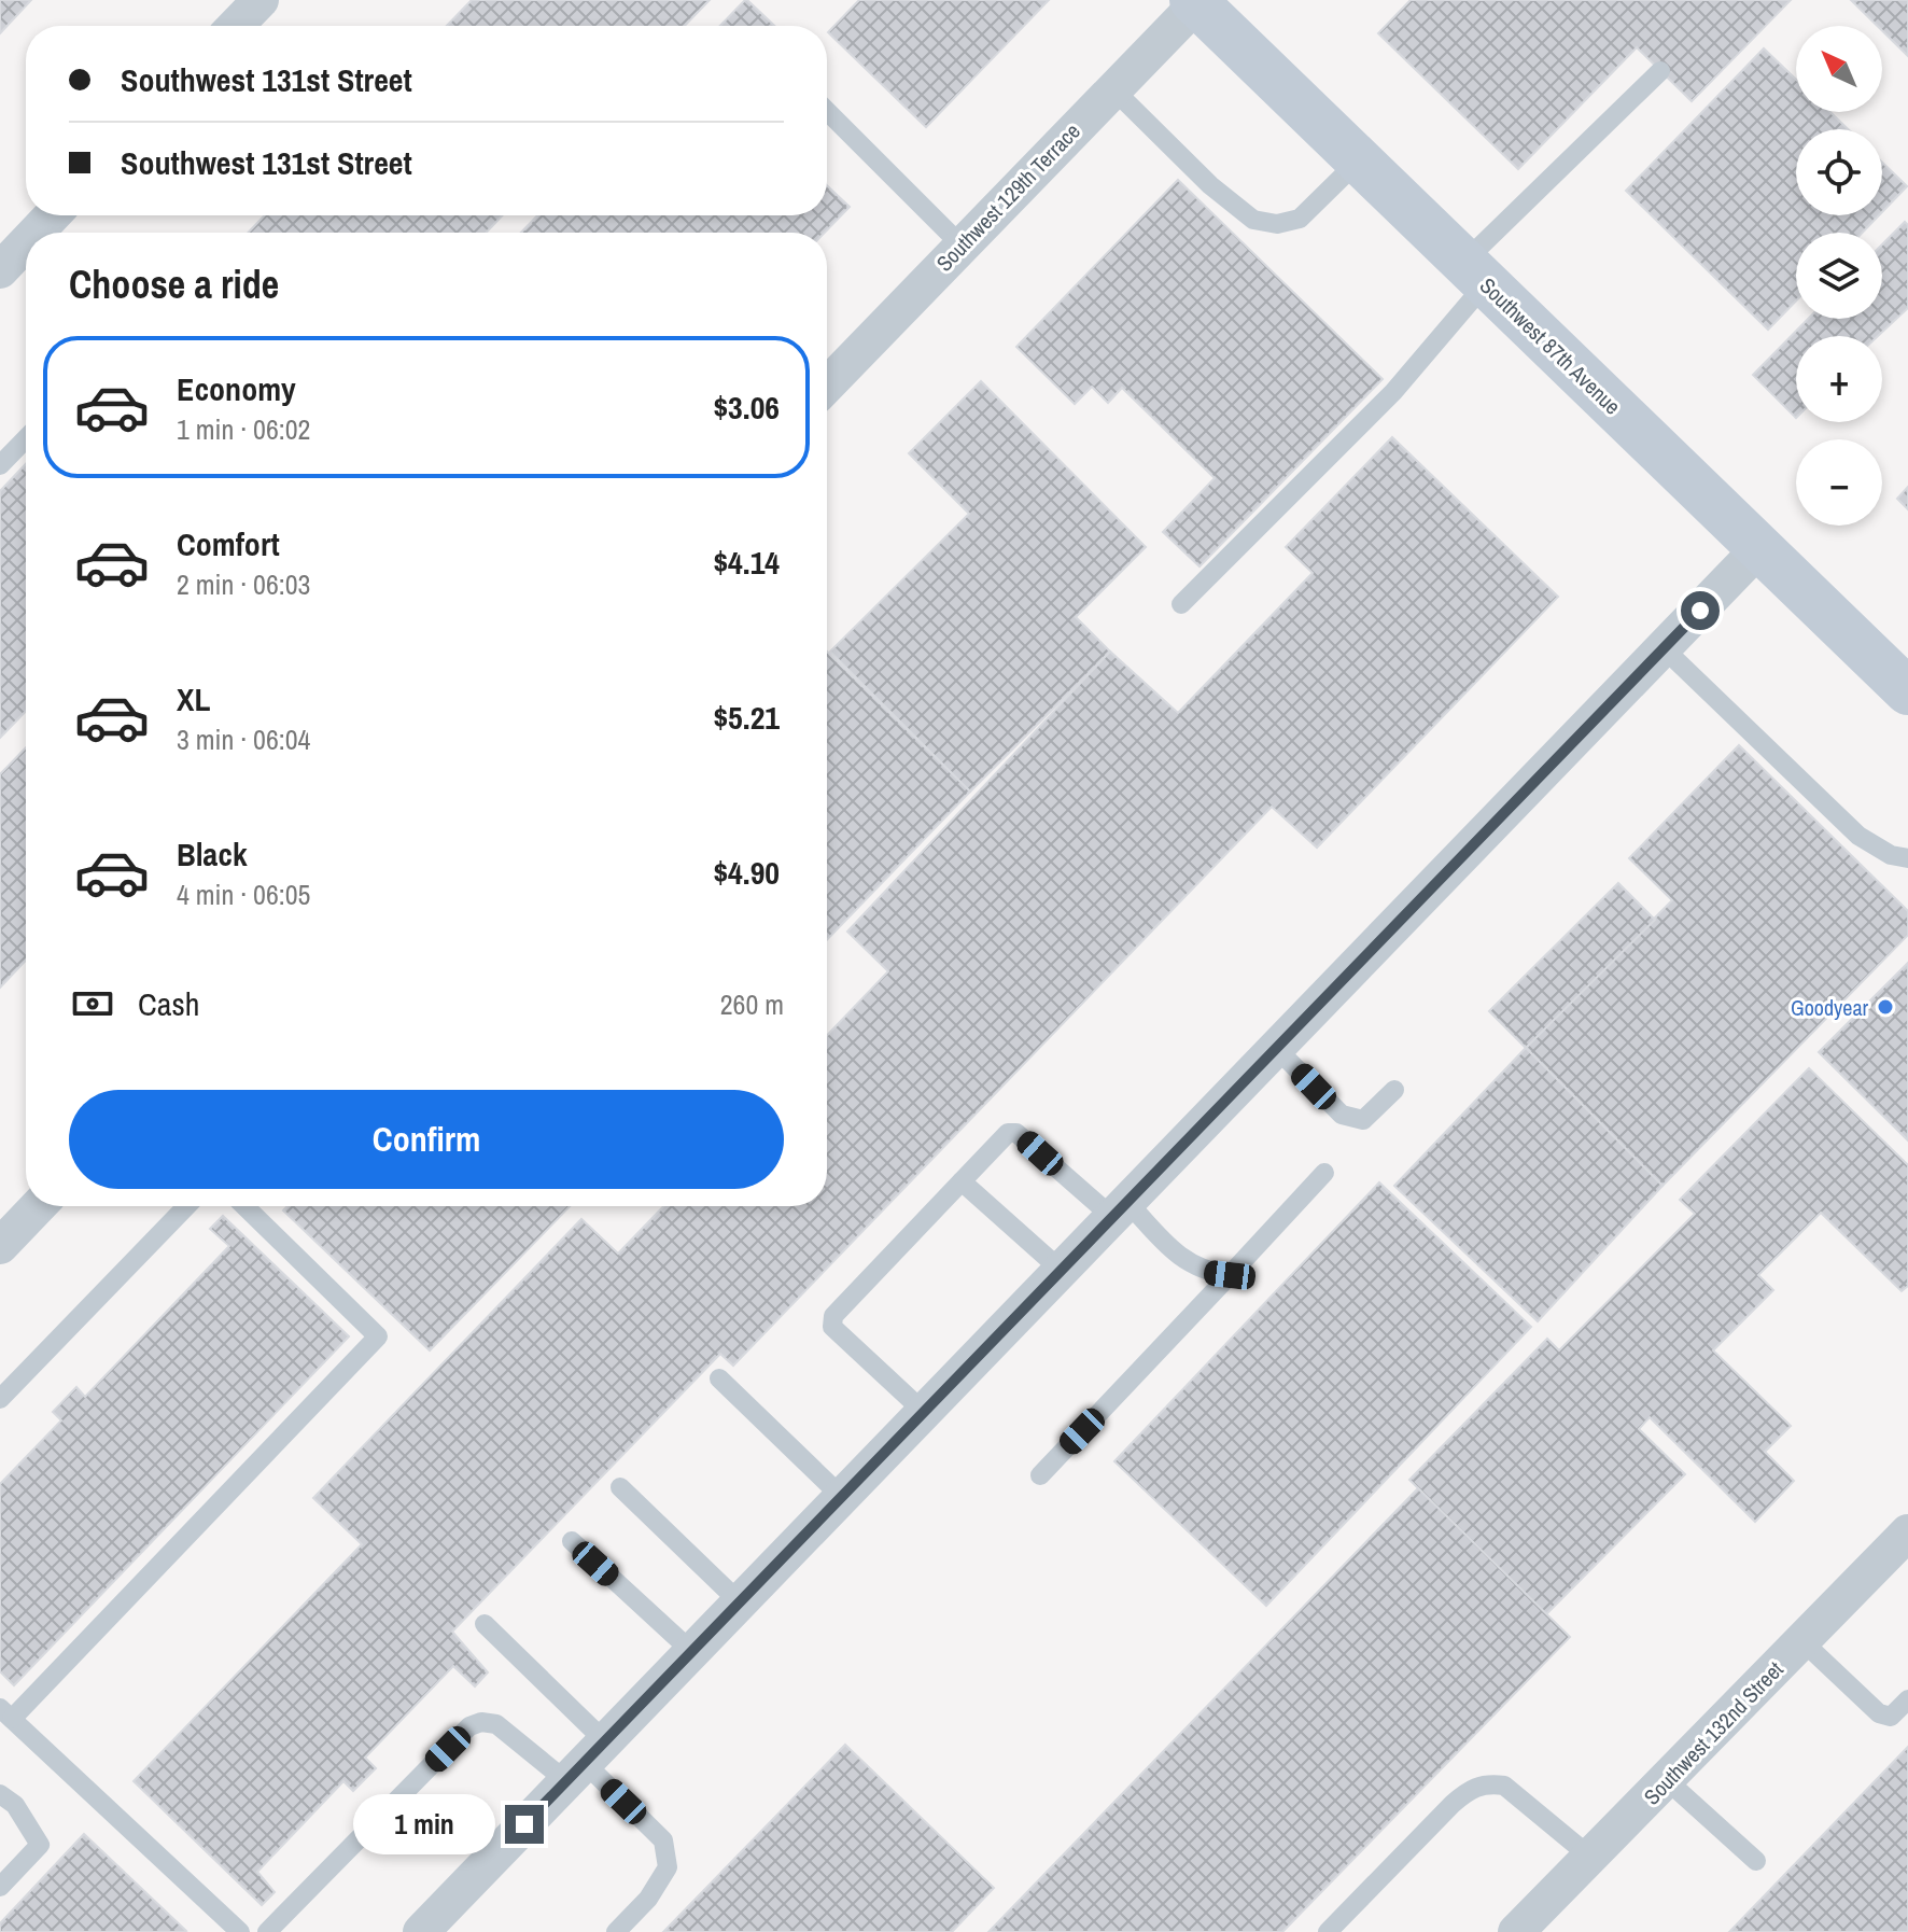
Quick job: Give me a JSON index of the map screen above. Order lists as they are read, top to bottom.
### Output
{
  "streets": {
    "main road": ["Southwest 87th Avenue"],
    "street": ["Southwest 129th Terrace", "Southwest 132nd Street"]
  },
  "crossings": [
    ["Southwest 129th Terrace", "Southwest 87th Avenue"]
  ],
  "places": ["Goodyear"],
  "north": "top left",
  "page": {
    "map_buttons": ["+", "−"],
    "banner": ["Southwest 131st Street", "Southwest 131st Street"],
    "heading": "Choose a ride",
    "list": [
      {
        "name": "Economy",
        "note": "1 min · 06:02",
        "value": "$3.06"
      },
      {
        "name": "Comfort",
        "note": "2 min · 06:03",
        "value": "$4.14"
      },
      {
        "name": "XL",
        "note": "3 min · 06:04",
        "value": "$5.21"
      },
      {
        "name": "Black",
        "note": "4 min · 06:05",
        "value": "$4.90"
      }
    ],
    "pay": ["Cash", "260 m"],
    "buttons": "Confirm",
    "bubble": "1 min"
  }
}
